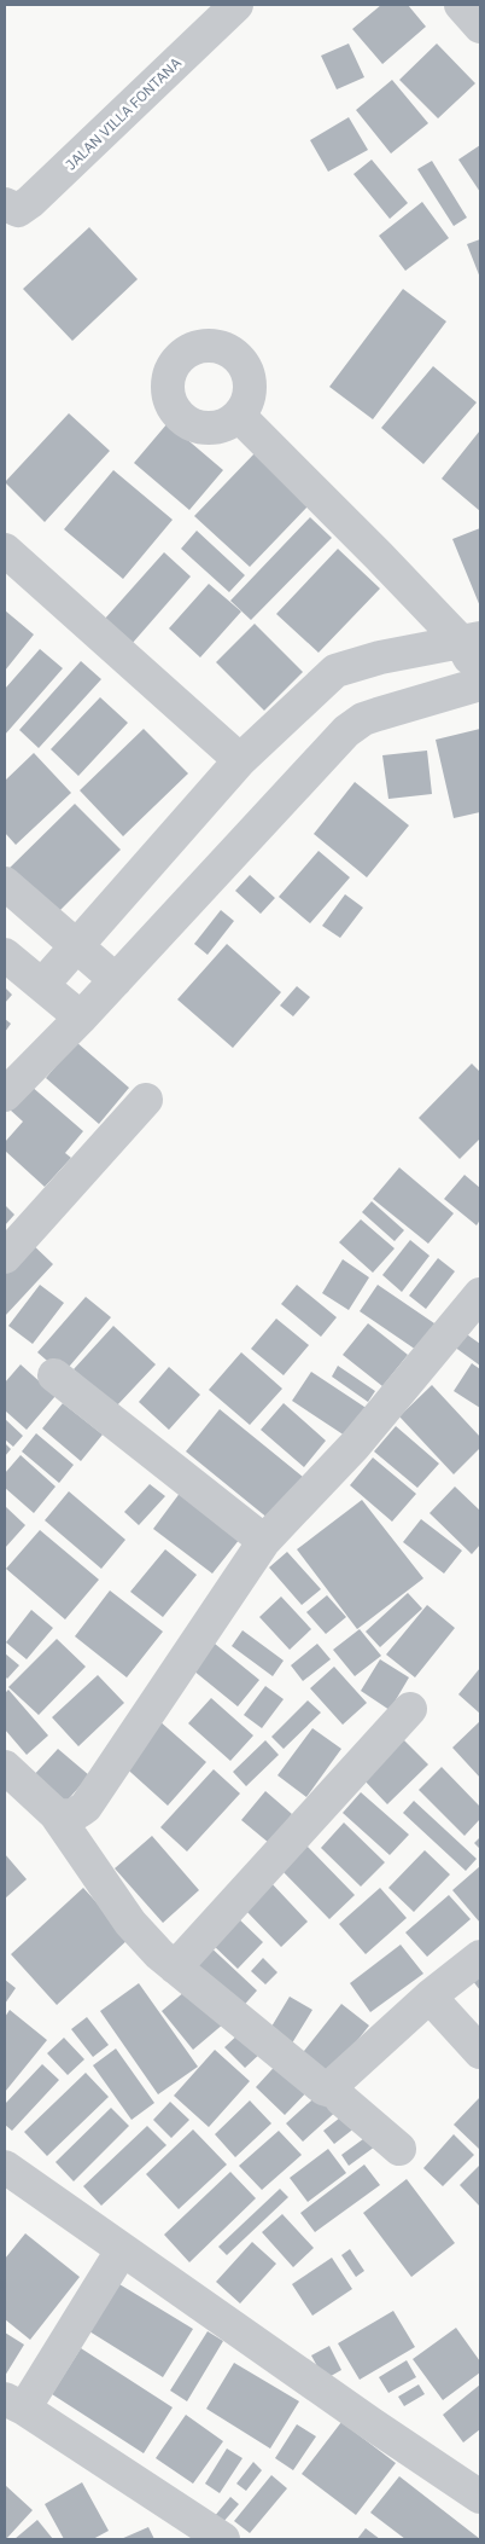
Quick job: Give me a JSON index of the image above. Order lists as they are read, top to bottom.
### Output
{
  "streets": {
    "street": ["JALAN VILLA FONTANA"]
  }
}
